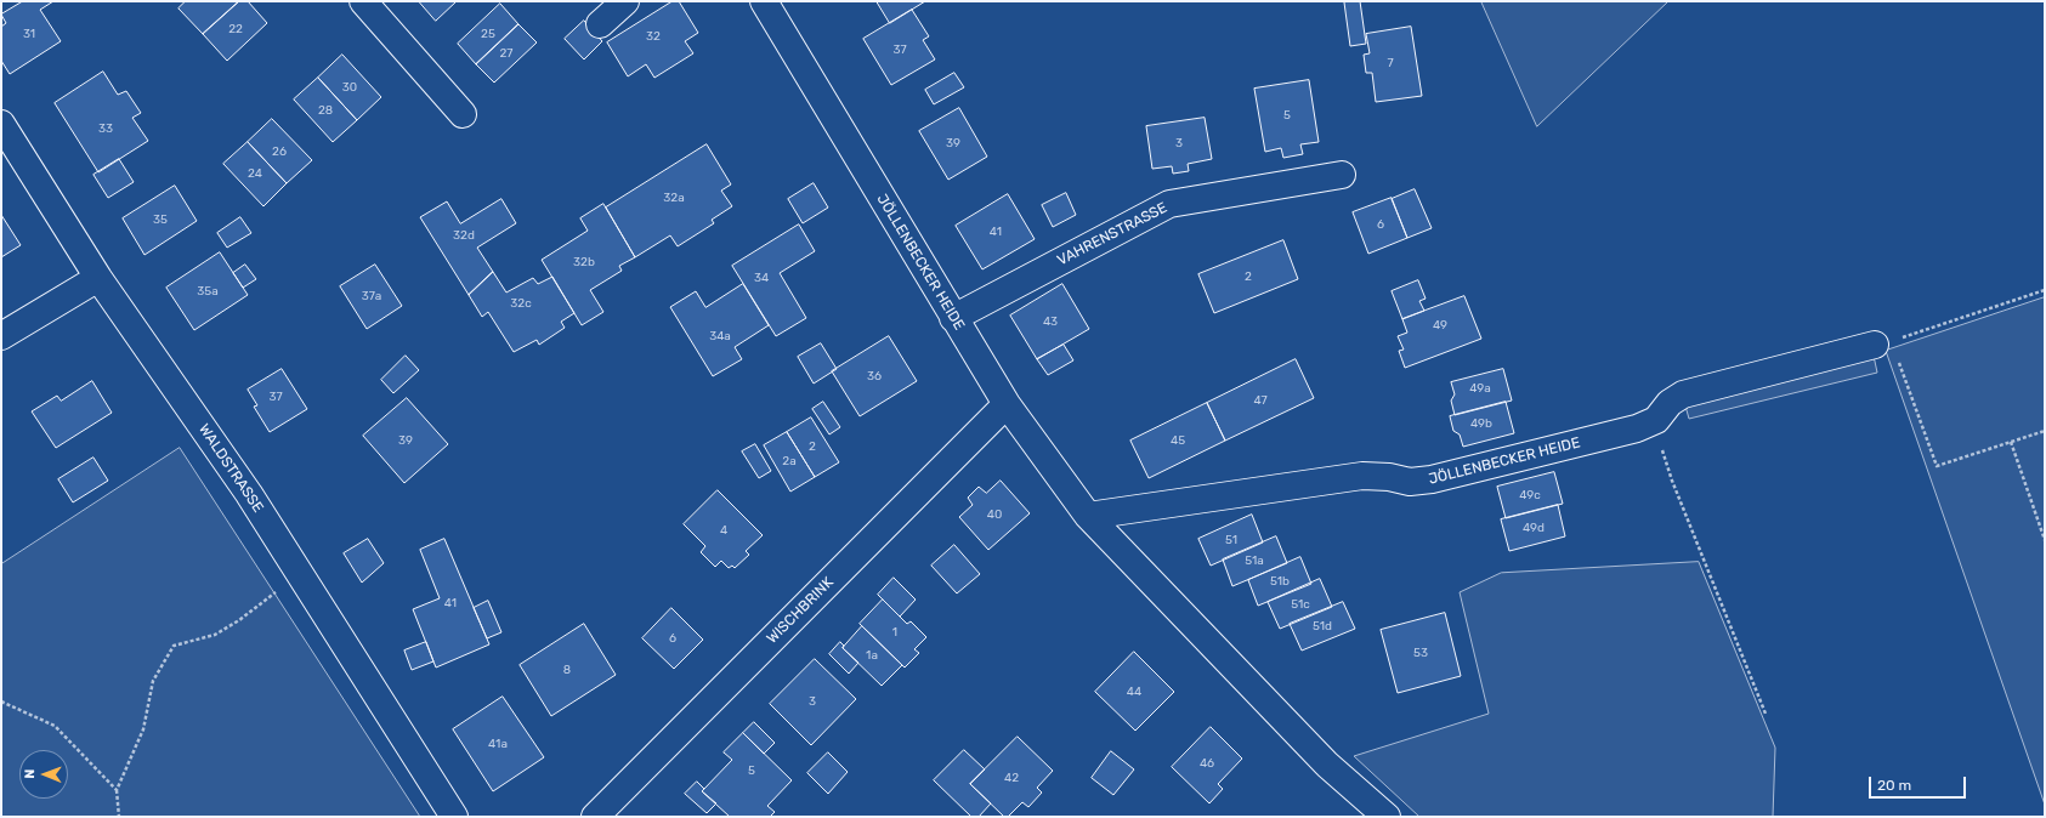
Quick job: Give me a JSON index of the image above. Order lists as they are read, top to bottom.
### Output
{
  "streets": {
    "street": [
      "VAHRENSTRASSE",
      "JÖLLENBECKER HEIDE",
      "WALDSTRASSE",
      "WISCHBRINK"
    ]
  },
  "crossings": [
    ["VAHRENSTRASSE", "JÖLLENBECKER HEIDE"],
    ["JÖLLENBECKER HEIDE", "WISCHBRINK"]
  ],
  "house_numbers": [
    "22",
    "31",
    "25",
    "32",
    "37",
    "27",
    "7",
    "30",
    "28",
    "5",
    "33",
    "39",
    "3",
    "26",
    "24",
    "32a",
    "35",
    "6",
    "41",
    "32d",
    "32b",
    "2",
    "34",
    "35a",
    "37a",
    "32c",
    "43",
    "49",
    "34a",
    "36",
    "49a",
    "37",
    "47",
    "49b",
    "39",
    "45",
    "2",
    "2a",
    "49c",
    "40",
    "49d",
    "4",
    "51",
    "51a",
    "51b",
    "41",
    "51c",
    "51d",
    "1",
    "6",
    "53",
    "1a",
    "8",
    "44",
    "3",
    "41a",
    "46",
    "5",
    "42"
  ],
  "scale_bar": "20 m",
  "north": "left"
}
